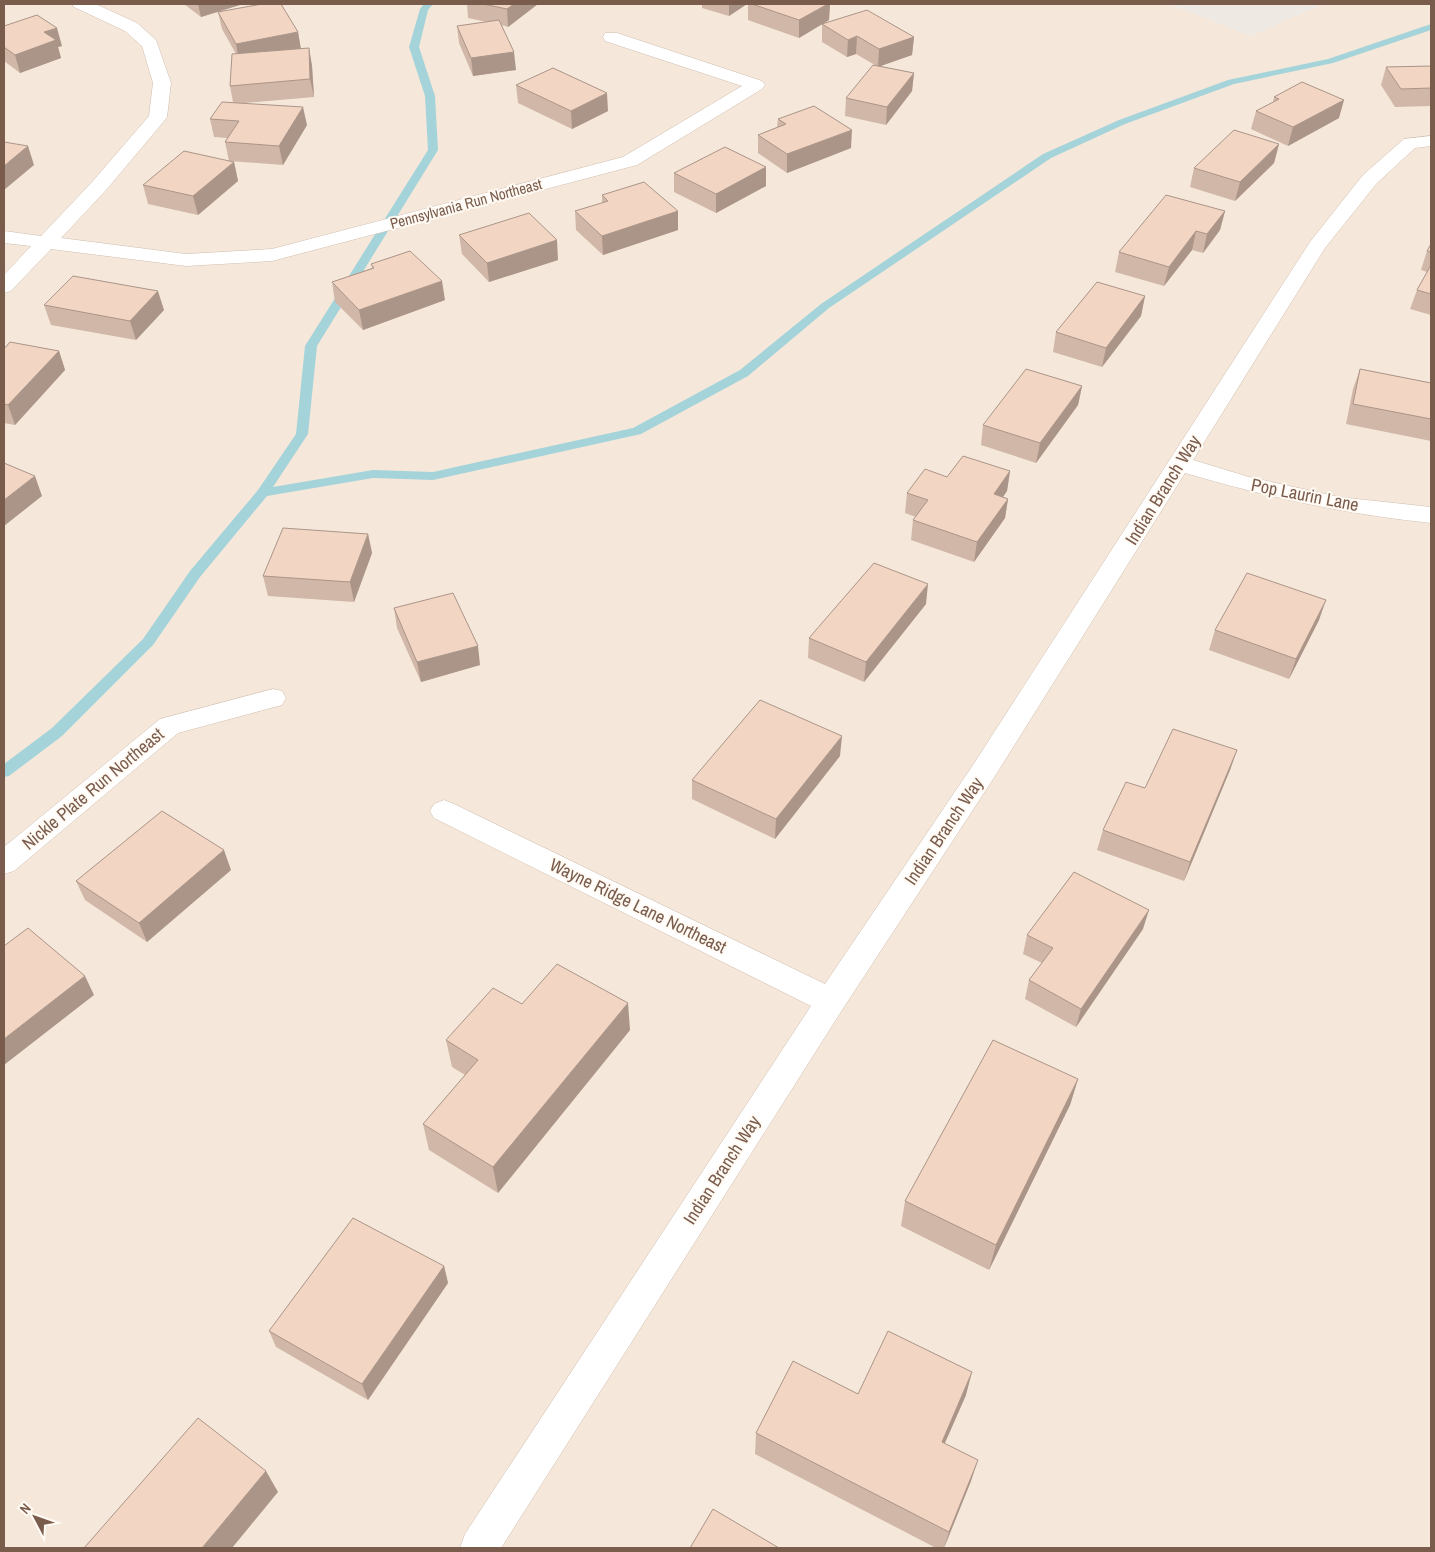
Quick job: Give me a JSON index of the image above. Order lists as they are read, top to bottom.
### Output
{
  "streets": {
    "street": [
      "Pennsylvania Run Northeast",
      "Indian Branch Way",
      "Pop Laurin Lane",
      "Nickle Plate Run Northeast",
      "Wayne Ridge Lane Northeast"
    ]
  },
  "crossings": [
    ["Indian Branch Way", "Pop Laurin Lane"],
    ["Indian Branch Way", "Wayne Ridge Lane Northeast"]
  ],
  "north": "top left"
}
